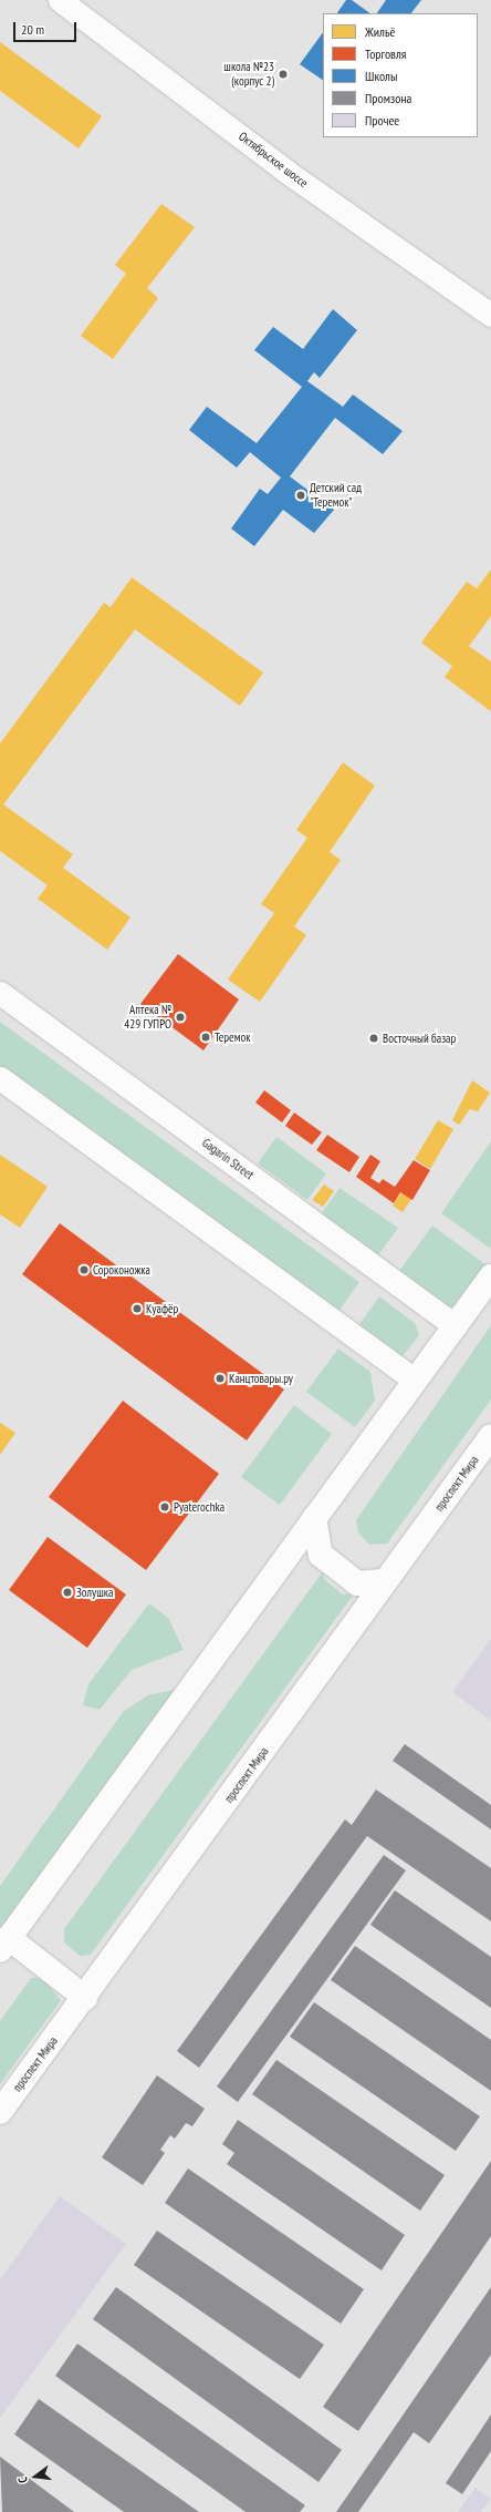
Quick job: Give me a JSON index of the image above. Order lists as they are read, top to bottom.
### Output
{
  "streets": {
    "main road": ["проспект Мира"],
    "street": ["Октябрьское шоссе", "Gagarin Street"]
  },
  "places": [
    "школа №23 (корпус 2)",
    "Детский сад \"Теремок\"",
    "Аптека № 429 ГУПРО",
    "Теремок",
    "Восточный базар",
    "Сороконожка",
    "Куафёр",
    "Канцтовары.ру",
    "Pyaterochka",
    "Золушка"
  ],
  "legend": [
    "Жильё",
    "Торговля",
    "Школы",
    "Промзона",
    "Прочее"
  ],
  "scale_bar": "20 m",
  "north": "left"
}
